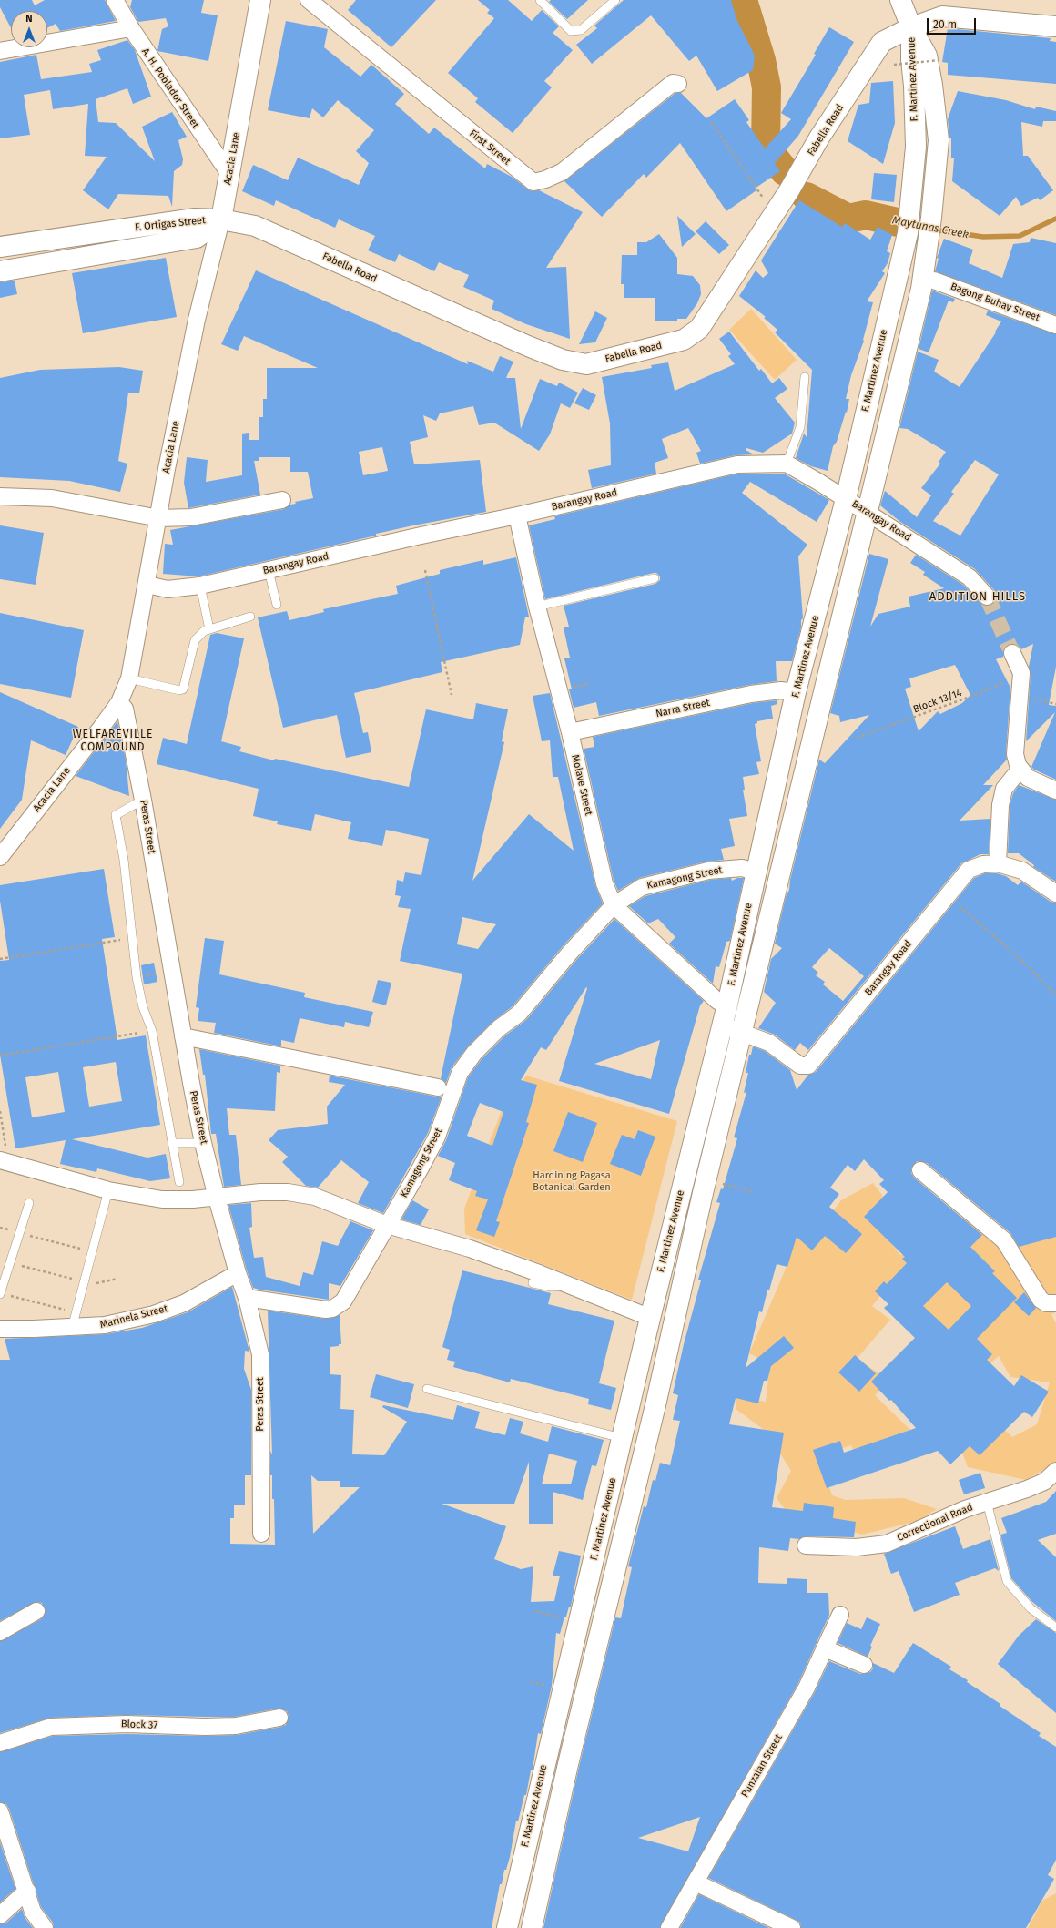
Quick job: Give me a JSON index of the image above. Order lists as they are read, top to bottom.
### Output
{
  "streets": {
    "main road": [
      "F. Martinez Avenue",
      "Fabella Road",
      "Acacia Lane",
      "F. Ortigas Street"
    ],
    "street": [
      "A. H. Poblador Street",
      "First Street",
      "Bagong Buhay Street",
      "Barangay Road",
      "Narra Street",
      "Molave Street",
      "Peras Street",
      "Kamagong Street",
      "Marinela Street",
      "Correctional Road",
      "Block 37",
      "Punzalan Street"
    ],
    "path": ["Block 13/14"]
  },
  "crossings": [
    ["F. Martinez Avenue", "Fabella Road"],
    ["F. Martinez Avenue", "Barangay Road"],
    ["F. Martinez Avenue", "Narra Street"],
    ["F. Martinez Avenue", "Molave Street"],
    ["F. Martinez Avenue", "Kamagong Street"],
    ["A. H. Poblador Street", "Acacia Lane"],
    ["Fabella Road", "Acacia Lane"],
    ["Fabella Road", "F. Ortigas Street"],
    ["Acacia Lane", "F. Ortigas Street"],
    ["Acacia Lane", "Barangay Road"],
    ["Acacia Lane", "Peras Street"],
    ["Barangay Road", "Molave Street"],
    ["Narra Street", "Molave Street"],
    ["Molave Street", "Kamagong Street"],
    ["Peras Street", "Kamagong Street"],
    ["Peras Street", "Marinela Street"]
  ],
  "districts": ["ADDITION HILLS", "WELFAREVILLE COMPOUND"],
  "water": ["Maytunas Creek"],
  "parks": ["Hardin ng Pagasa Botanical Garden"],
  "scale_bar": "20 m",
  "north": "top"
}
